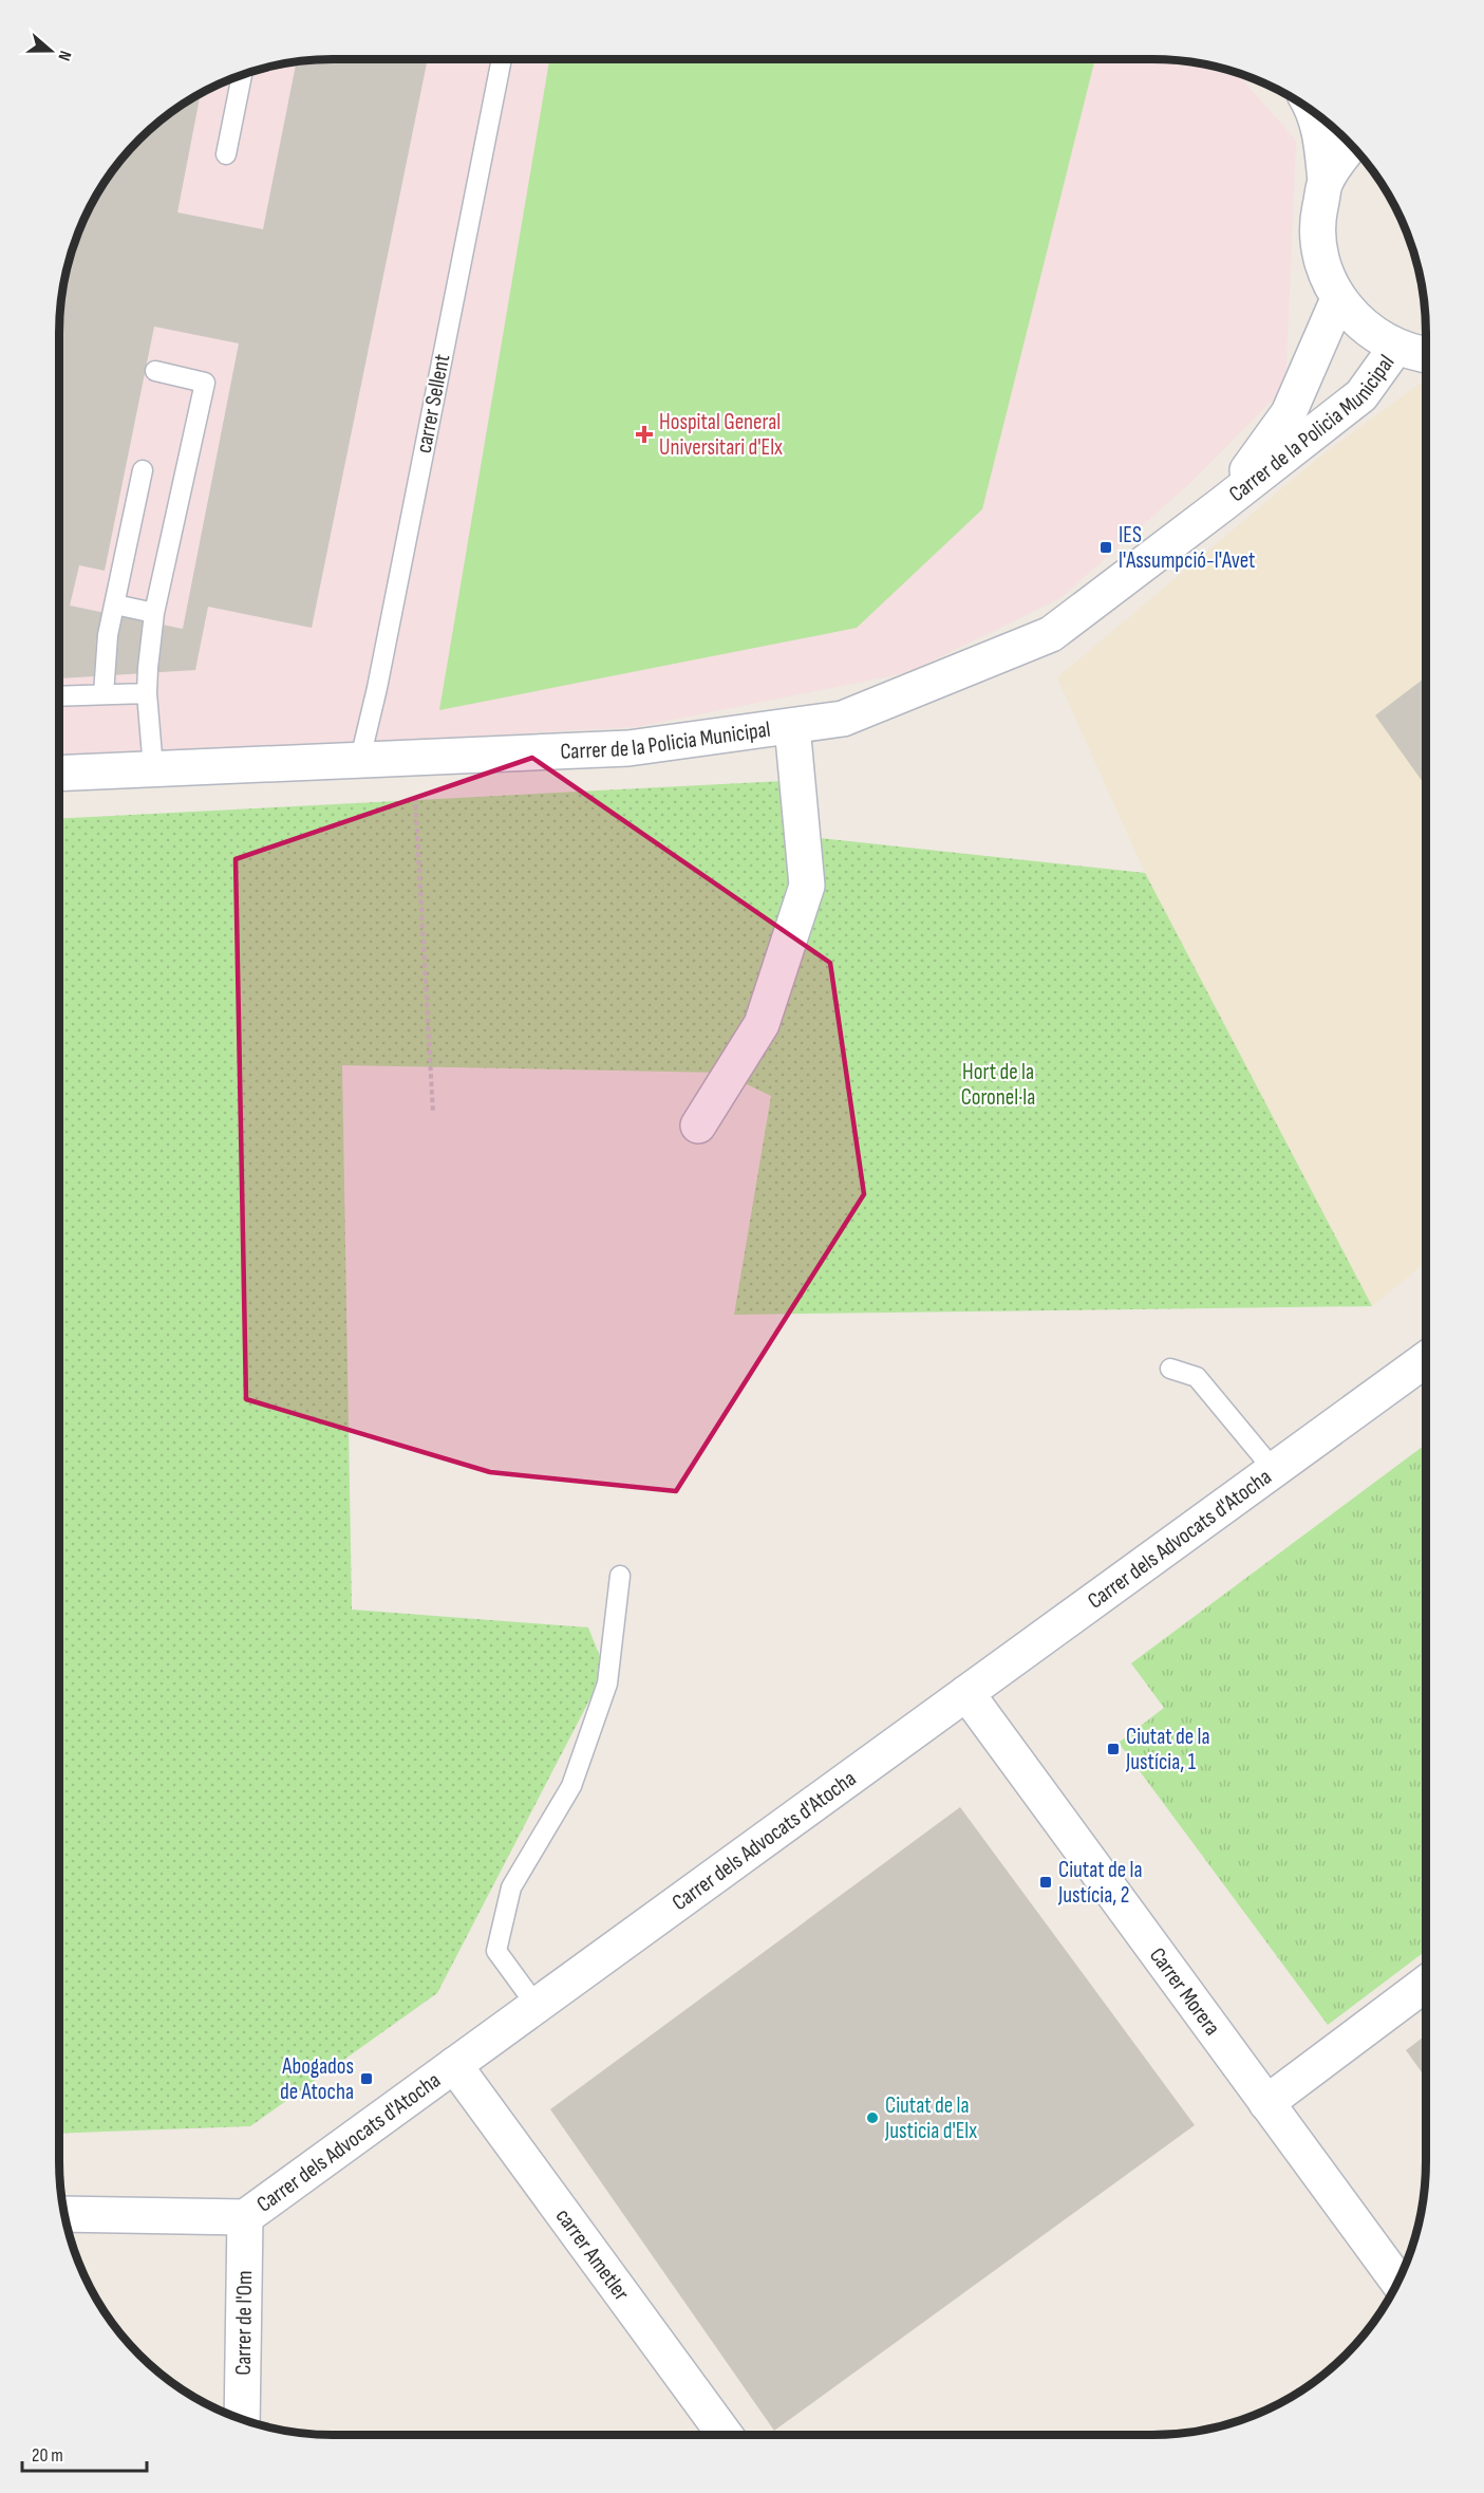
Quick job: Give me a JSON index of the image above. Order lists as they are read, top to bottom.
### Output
{
  "streets": {
    "street": [
      "Carrer de la Policia Municipal",
      "Carrer dels Advocats d'Atocha",
      "Carrer Morera",
      "carrer Ametler",
      "Carrer de l'Om"
    ],
    "lane": ["carrer Sellent"]
  },
  "crossings": [
    ["carrer Sellent", "Carrer de la Policia Municipal"],
    ["Carrer dels Advocats d'Atocha", "Carrer Morera"],
    ["Carrer dels Advocats d'Atocha", "carrer Ametler"],
    ["Carrer dels Advocats d'Atocha", "Carrer de l'Om"]
  ],
  "parks": ["Hort de la Coronel·la"],
  "places": {
    "health": ["Hospital General Universitari d'Elx"],
    "transit": [
      "IES l'Assumpció-l'Avet",
      "Ciutat de la Justícia, 1",
      "Ciutat de la Justícia, 2",
      "Abogados de Atocha"
    ],
    "other": ["Ciutat de la Justicia d'Elx"]
  },
  "scale_bar": "20 m",
  "north": "right"
}
